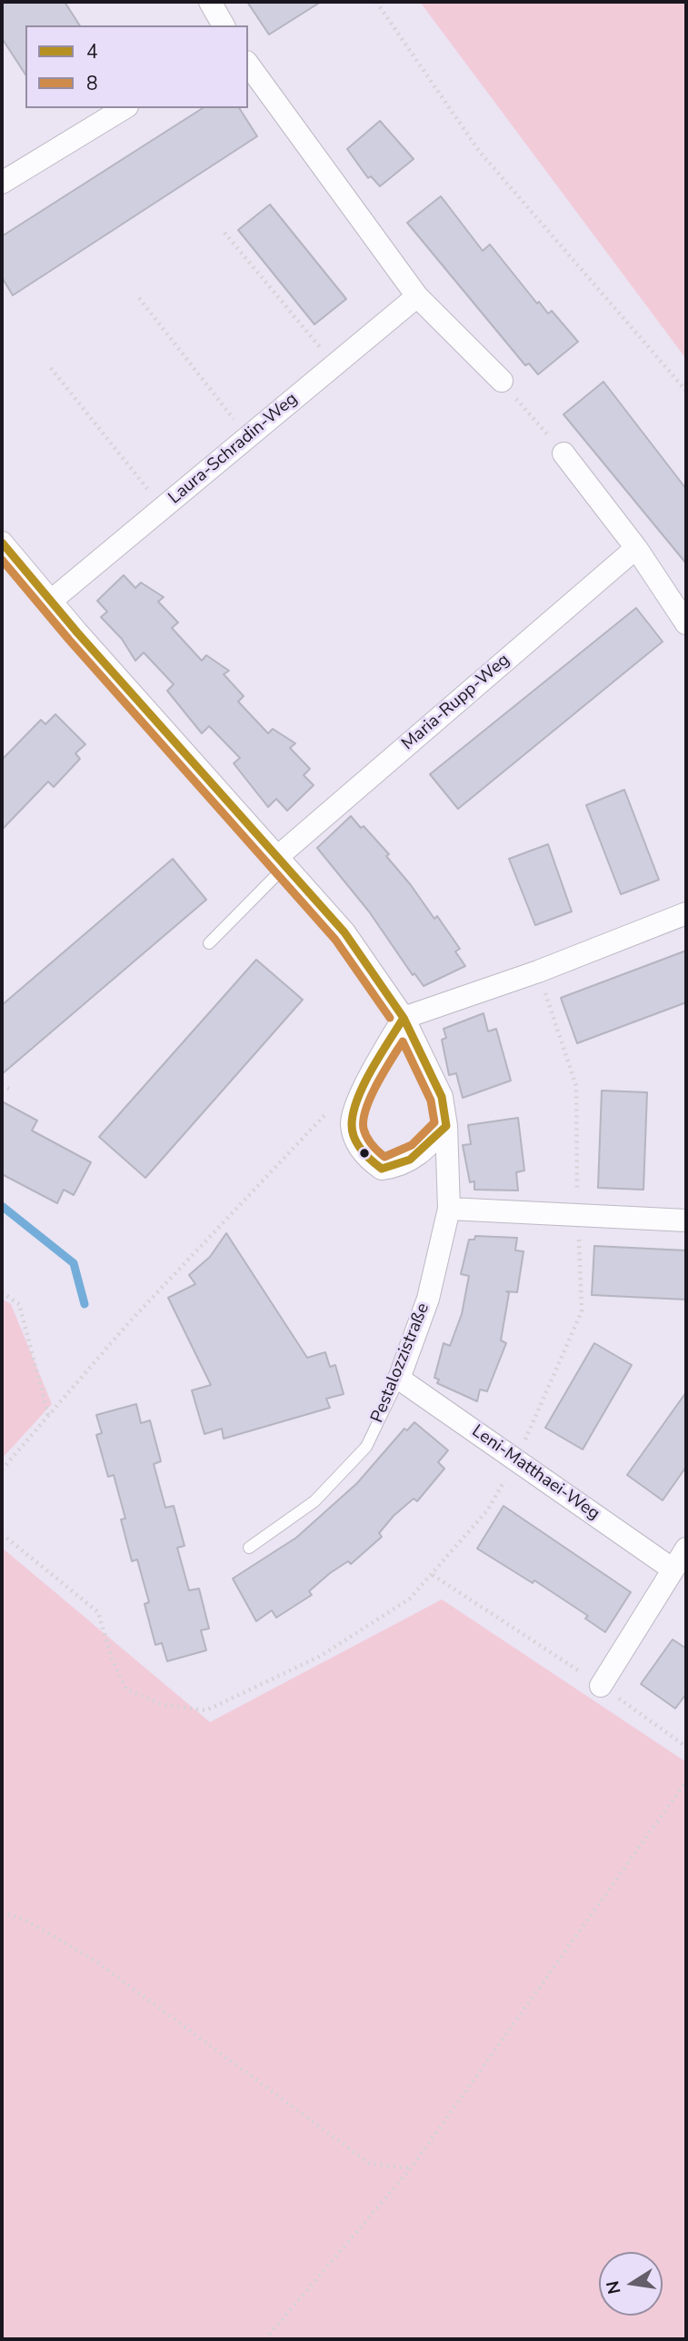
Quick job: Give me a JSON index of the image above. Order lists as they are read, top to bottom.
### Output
{
  "streets": {
    "street": [
      "Laura-Schradin-Weg",
      "Maria-Rupp-Weg",
      "Pestalozzistraße",
      "Leni-Matthaei-Weg"
    ]
  },
  "crossings": [
    ["Laura-Schradin-Weg", "Pestalozzistraße"],
    ["Maria-Rupp-Weg", "Pestalozzistraße"],
    ["Pestalozzistraße", "Leni-Matthaei-Weg"]
  ],
  "lines": ["transit line 4", "transit line 8"],
  "legend": ["4", "8"],
  "north": "left"
}
